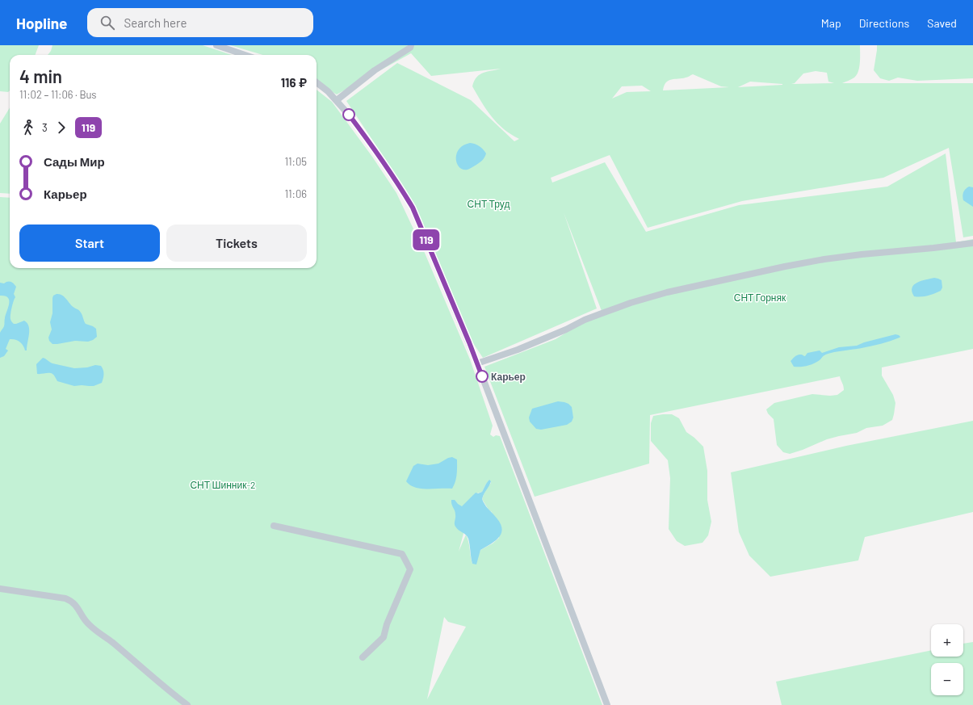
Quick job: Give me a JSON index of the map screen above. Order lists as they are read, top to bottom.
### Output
{
  "parks": ["СНТ Труд", "СНТ Горняк", "СНТ Шинник-2"],
  "places": ["Карьер"],
  "lines": ["bus line 119"],
  "page": {
    "header": "Hopline",
    "search": "Search here",
    "nav": ["Map", "Directions", "Saved"],
    "on_map": "119",
    "heading": ["4 min", "11:02 – 11:06 · Bus", "116 ₽"],
    "legs": ["3", "119"],
    "list": [
      {
        "name": "Сады Мир",
        "value": "11:05"
      },
      {
        "name": "Карьер",
        "value": "11:06"
      }
    ],
    "buttons": ["Start", "Tickets"],
    "map_buttons": ["+", "−"]
  }
}
